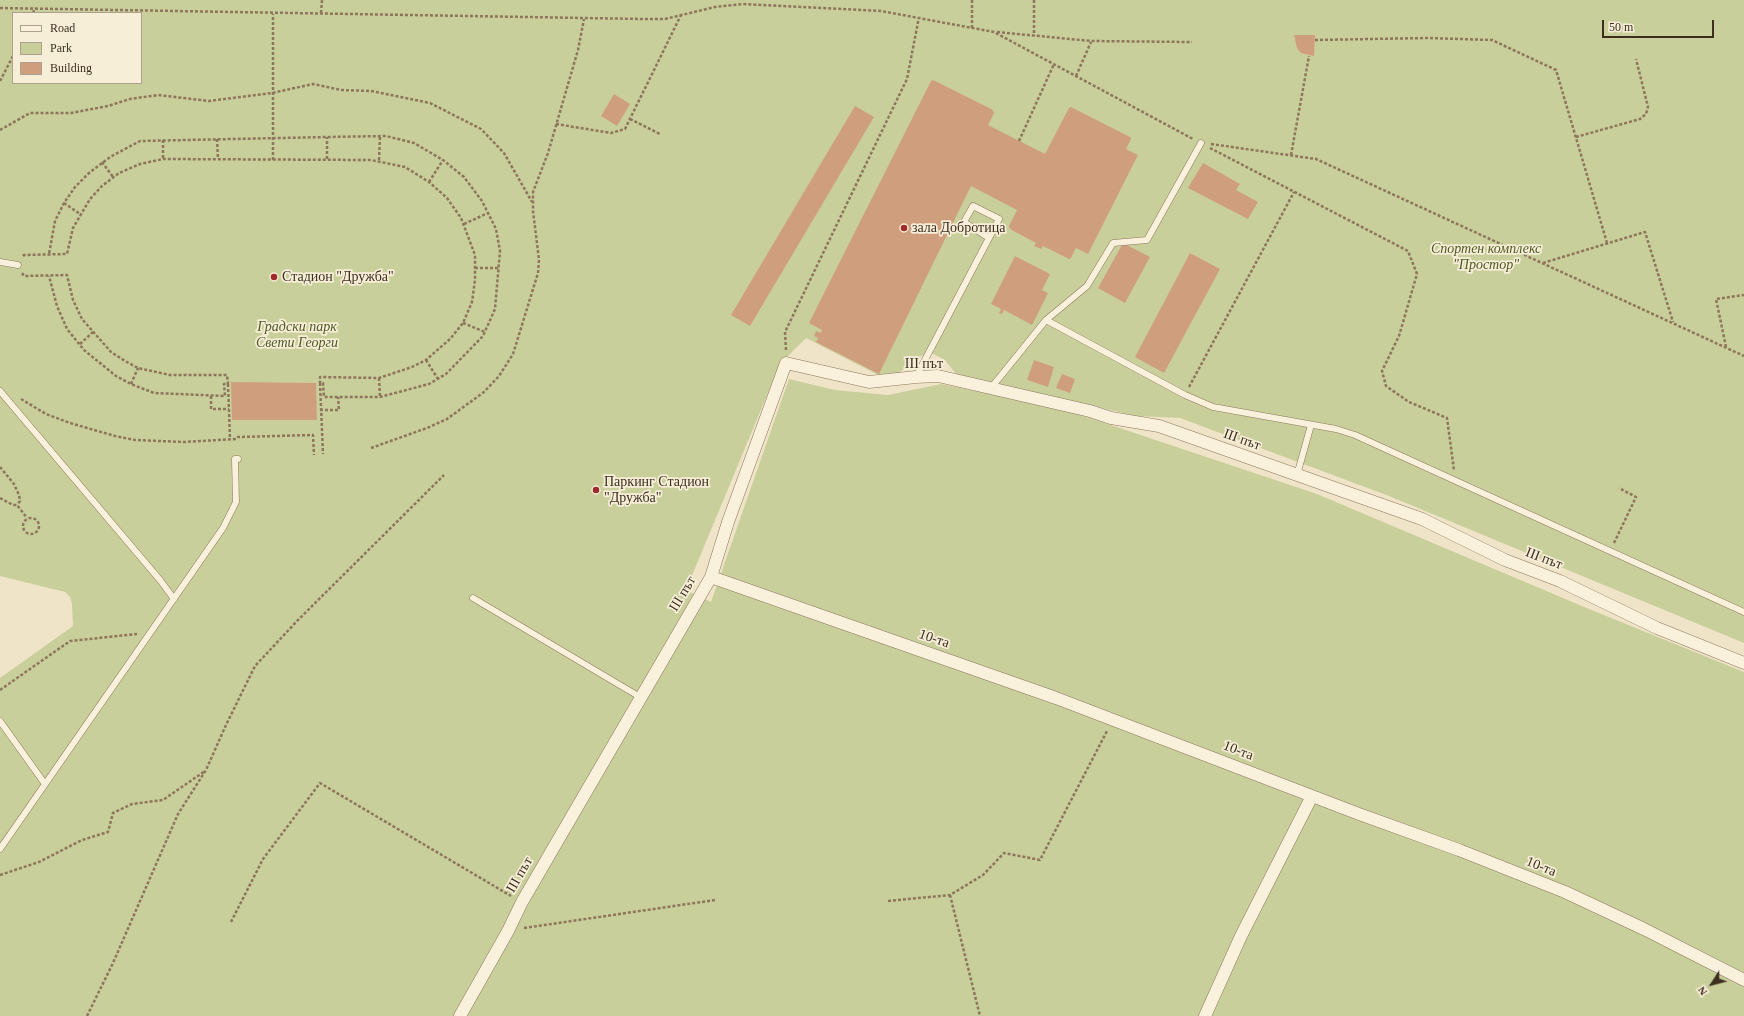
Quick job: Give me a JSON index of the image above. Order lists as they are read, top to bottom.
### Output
{
  "streets": {
    "street": ["ІІІ път", "10-та"]
  },
  "crossings": [
    ["ІІІ път", "10-та"]
  ],
  "parks": ["Спортен комплекс \"Простор\"", "Градски парк Свети Георги"],
  "places": ["зала Добротица", "Стадион \"Дружба\"", "Паркинг Стадион \"Дружба\""],
  "legend": ["Road", "Park", "Building"],
  "scale_bar": "50 m",
  "north": "bottom left"
}
